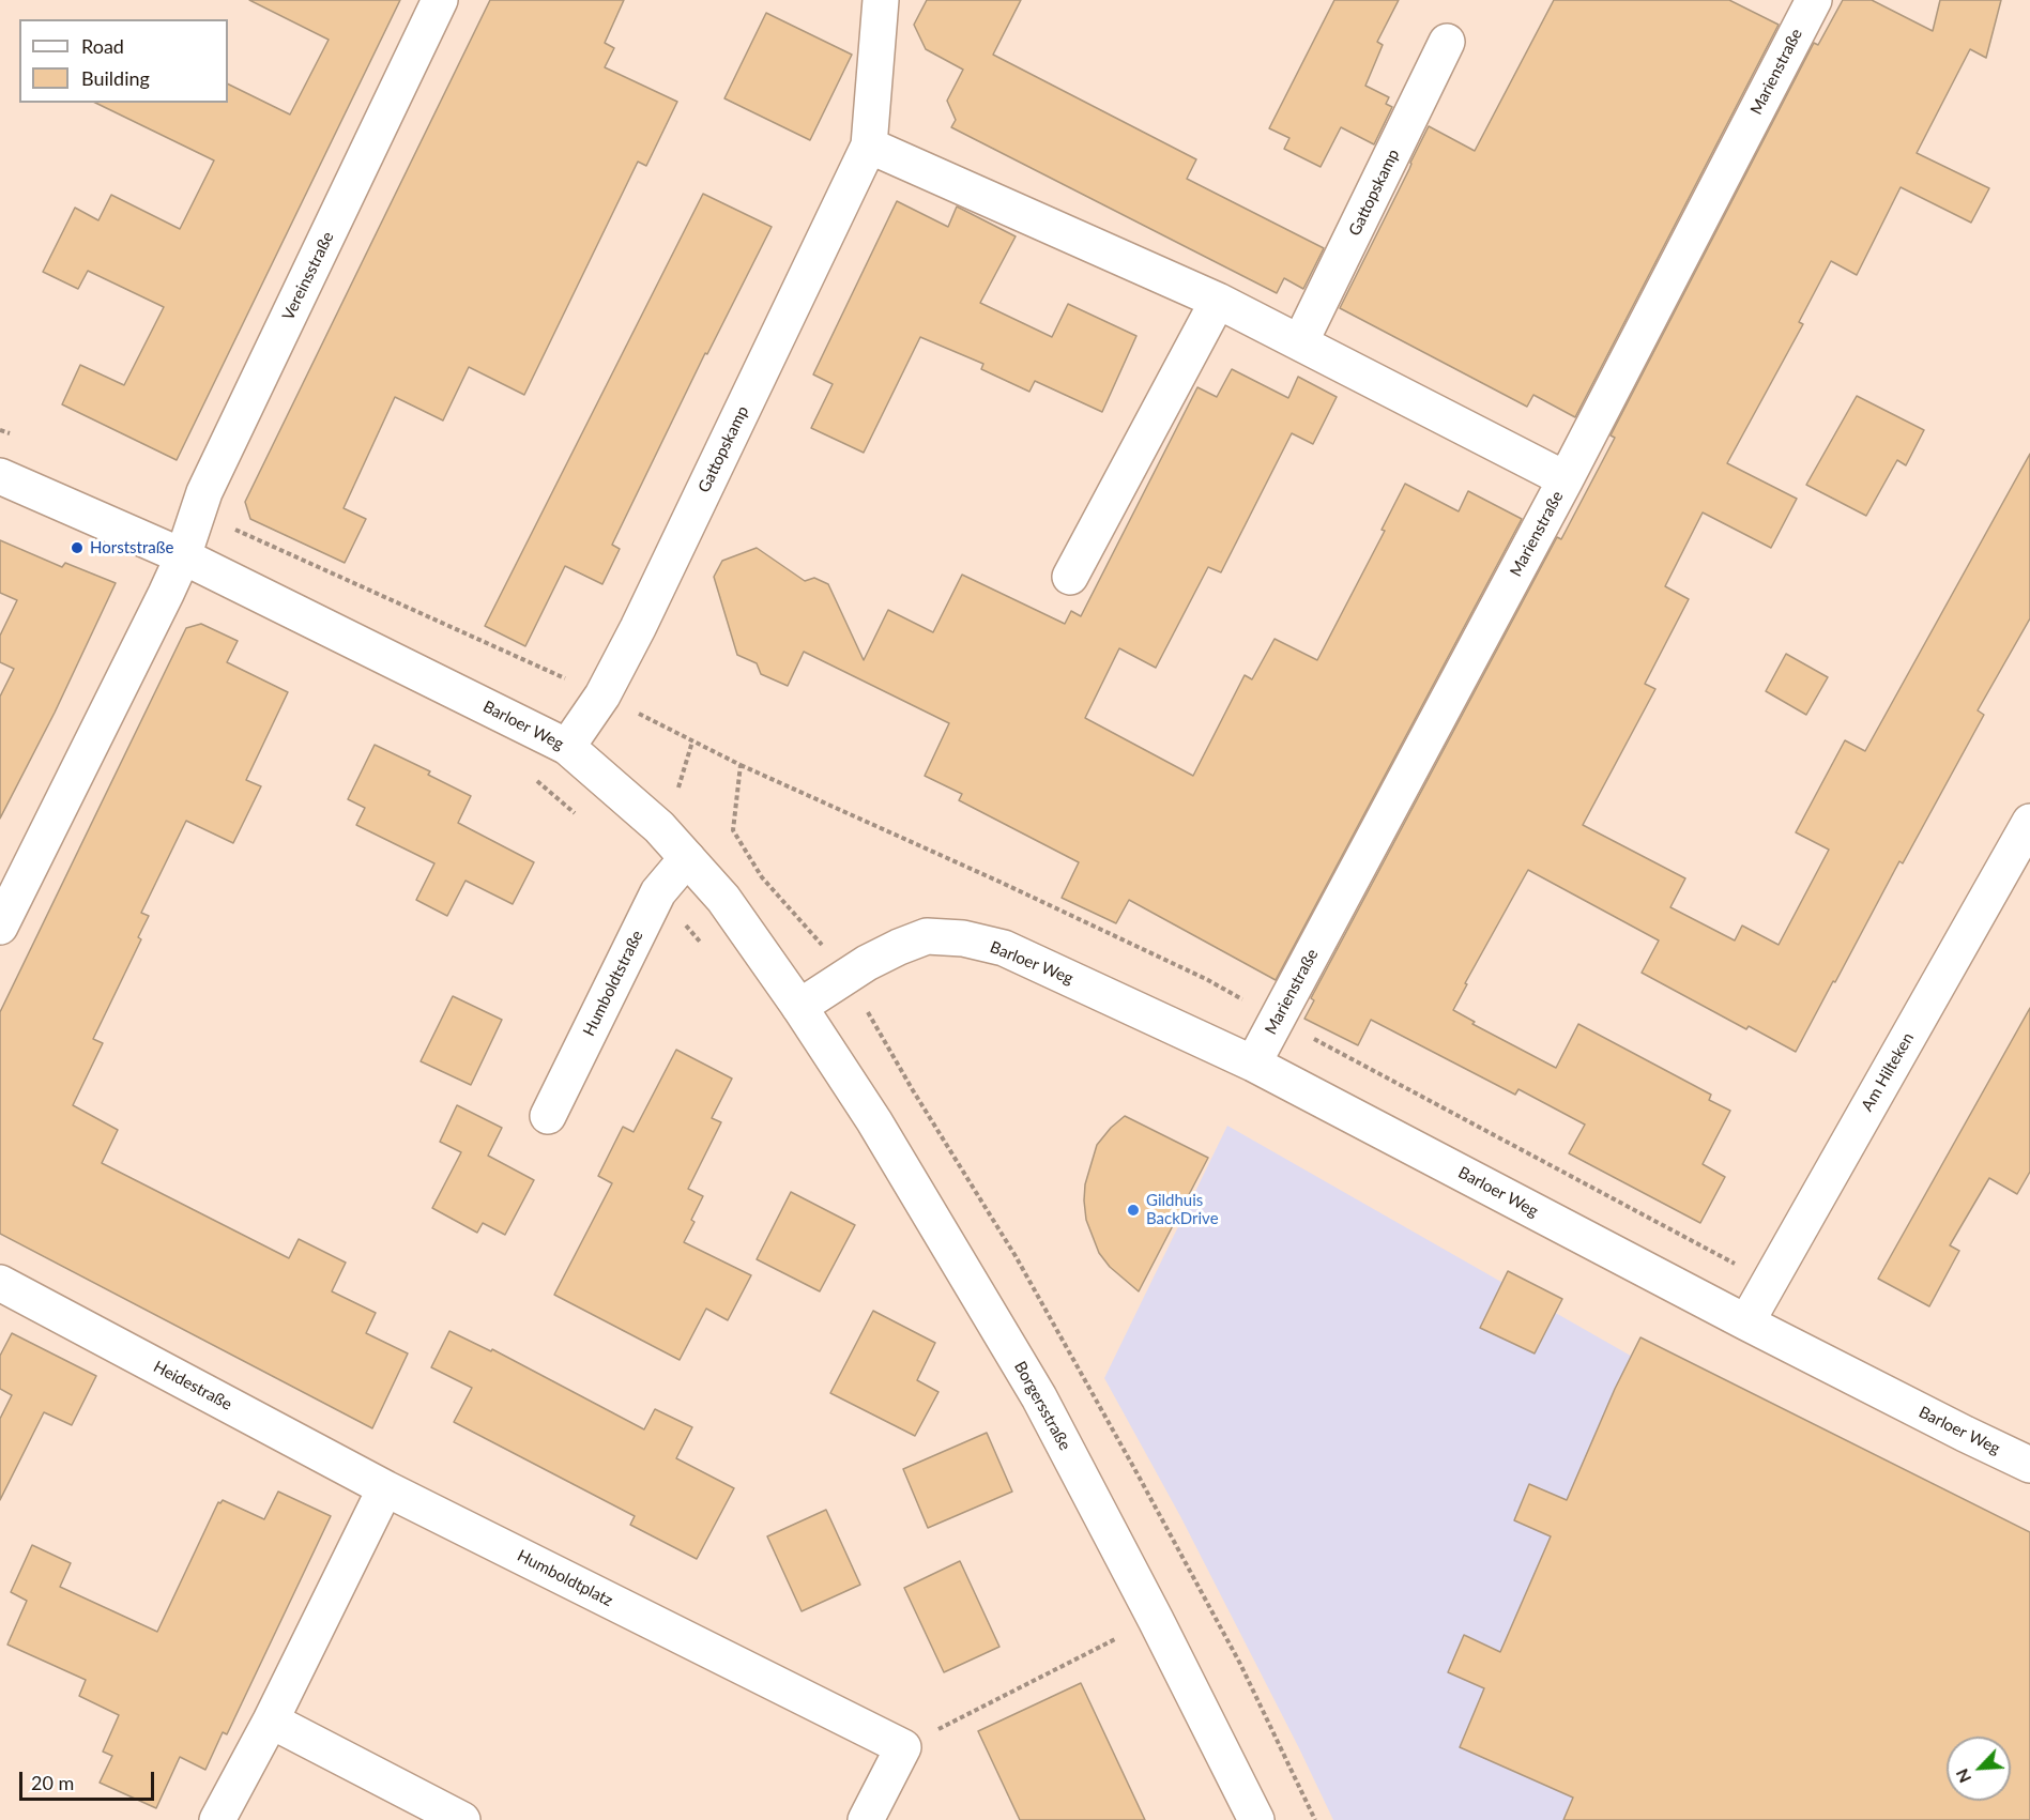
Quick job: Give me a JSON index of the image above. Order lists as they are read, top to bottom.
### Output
{
  "streets": {
    "street": [
      "Marienstraße",
      "Gattopskamp",
      "Vereinsstraße",
      "Barloer Weg",
      "Humboldtstraße",
      "Am Hilteken",
      "Heidestraße",
      "Borgersstraße",
      "Humboldtplatz"
    ]
  },
  "crossings": [
    ["Marienstraße", "Barloer Weg"],
    ["Gattopskamp", "Barloer Weg"],
    ["Vereinsstraße", "Barloer Weg"],
    ["Barloer Weg", "Humboldtstraße"],
    ["Barloer Weg", "Am Hilteken"],
    ["Barloer Weg", "Borgersstraße"],
    ["Heidestraße", "Humboldtplatz"]
  ],
  "places": ["Horststraße", "Gildhuis BackDrive"],
  "legend": ["Road", "Building"],
  "scale_bar": "20 m",
  "north": "bottom left"
}
